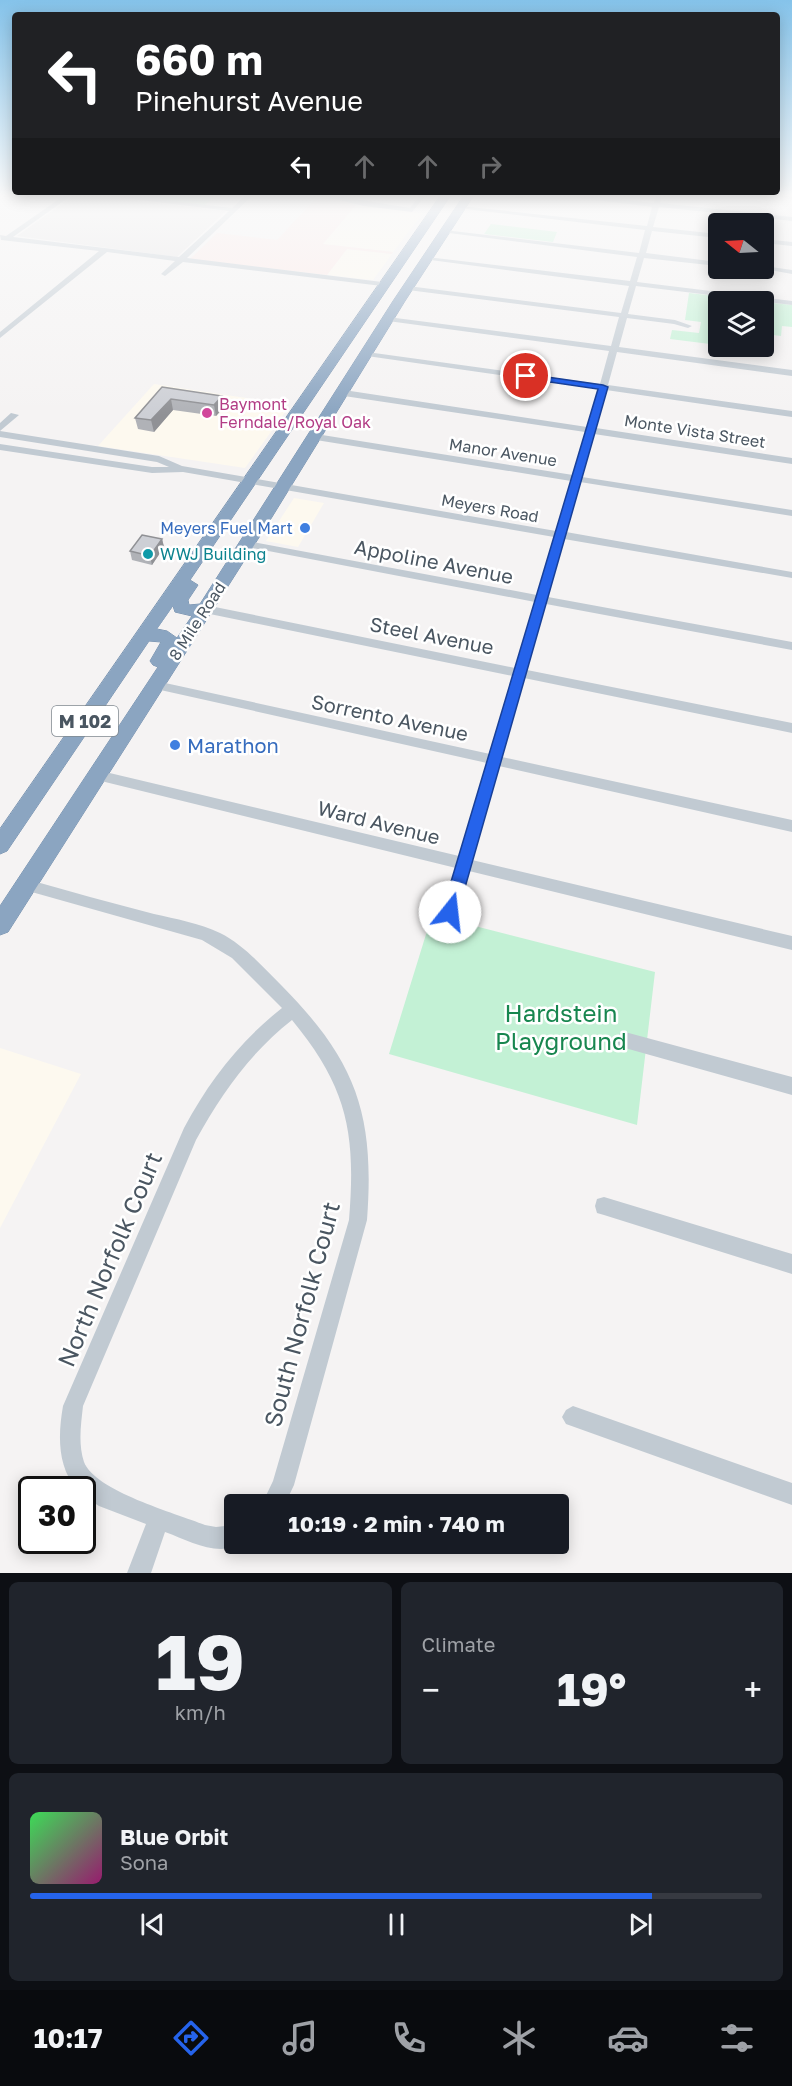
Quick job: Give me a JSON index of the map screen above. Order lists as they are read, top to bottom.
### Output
{
  "streets": {
    "highway": ["8 Mile Road", "M 102"],
    "street": [
      "Monte Vista Street",
      "Manor Avenue",
      "Meyers Road",
      "Appoline Avenue",
      "Steel Avenue",
      "Sorrento Avenue",
      "Ward Avenue",
      "North Norfolk Court",
      "South Norfolk Court"
    ]
  },
  "crossings": [
    ["Monte Vista Street", "8 Mile Road"],
    ["Manor Avenue", "8 Mile Road"],
    ["Meyers Road", "8 Mile Road"],
    ["Appoline Avenue", "8 Mile Road"],
    ["8 Mile Road", "Steel Avenue"],
    ["8 Mile Road", "Sorrento Avenue"],
    ["8 Mile Road", "Ward Avenue"],
    ["8 Mile Road", "South Norfolk Court"],
    ["North Norfolk Court", "South Norfolk Court"]
  ],
  "parks": ["Hardstein Playground"],
  "places": [
    "Baymont Ferndale/Royal Oak",
    "Meyers Fuel Mart",
    "WWJ Building",
    "Marathon"
  ],
  "north": "left",
  "page": {
    "turn": ["660 m", "Pinehurst Avenue"],
    "limit": "30",
    "trip": "10:19 · 2 min · 740 m",
    "tile": [
      ["19", "km/h"],
      "Climate"
    ],
    "heat": ["−", "19°", "+"],
    "song": ["Blue Orbit", "Sona"],
    "tabs": "10:17"
  }
}
